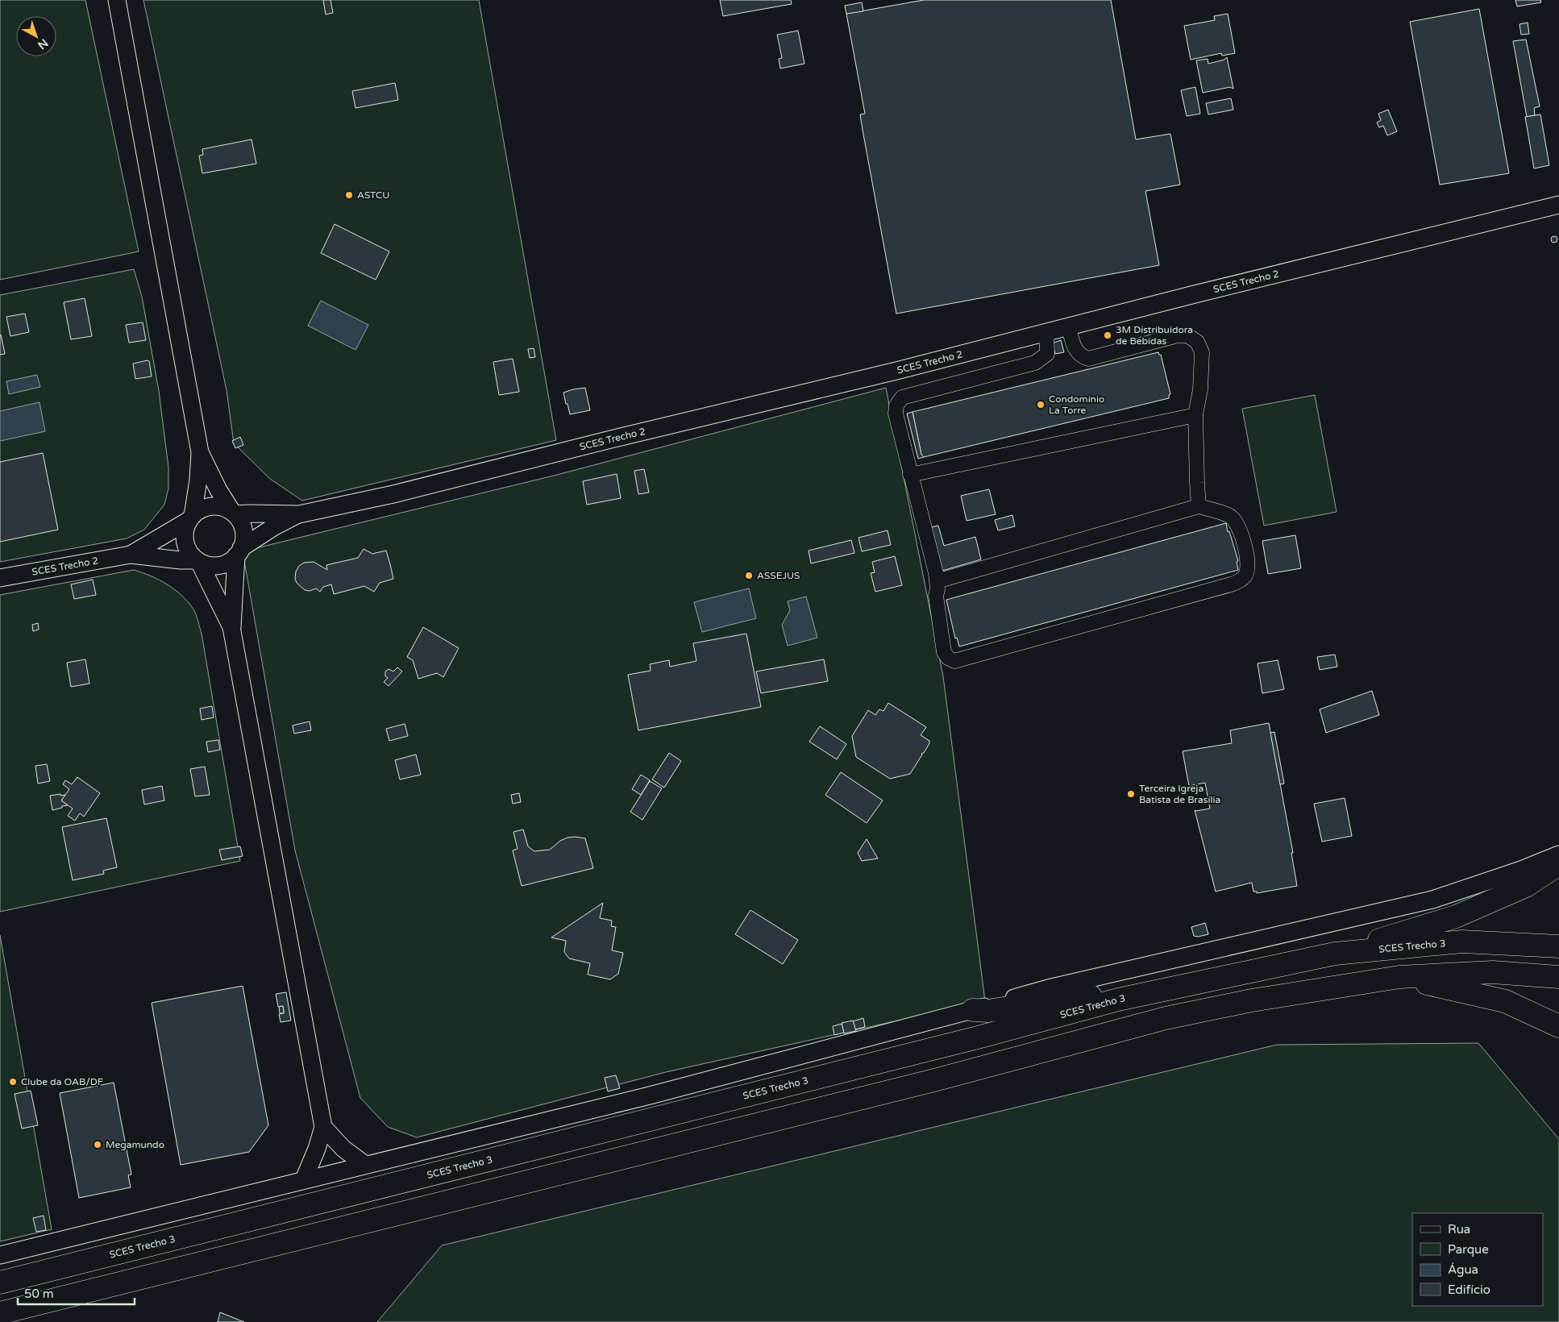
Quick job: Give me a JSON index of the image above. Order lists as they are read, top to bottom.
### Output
{
  "streets": {
    "highway": ["SCES Trecho 3"],
    "street": ["SCES Trecho 2"]
  },
  "places": [
    "ASTCU",
    "3M Distribuidora de Bebidas",
    "Condomínio La Torre",
    "ASSEJUS",
    "Terceira Igreja Batista de Brasília",
    "Clube da OAB/DF",
    "Megamundo"
  ],
  "legend": [
    "Rua",
    "Parque",
    "Água",
    "Edifício"
  ],
  "scale_bar": "50 m",
  "north": "bottom right"
}
